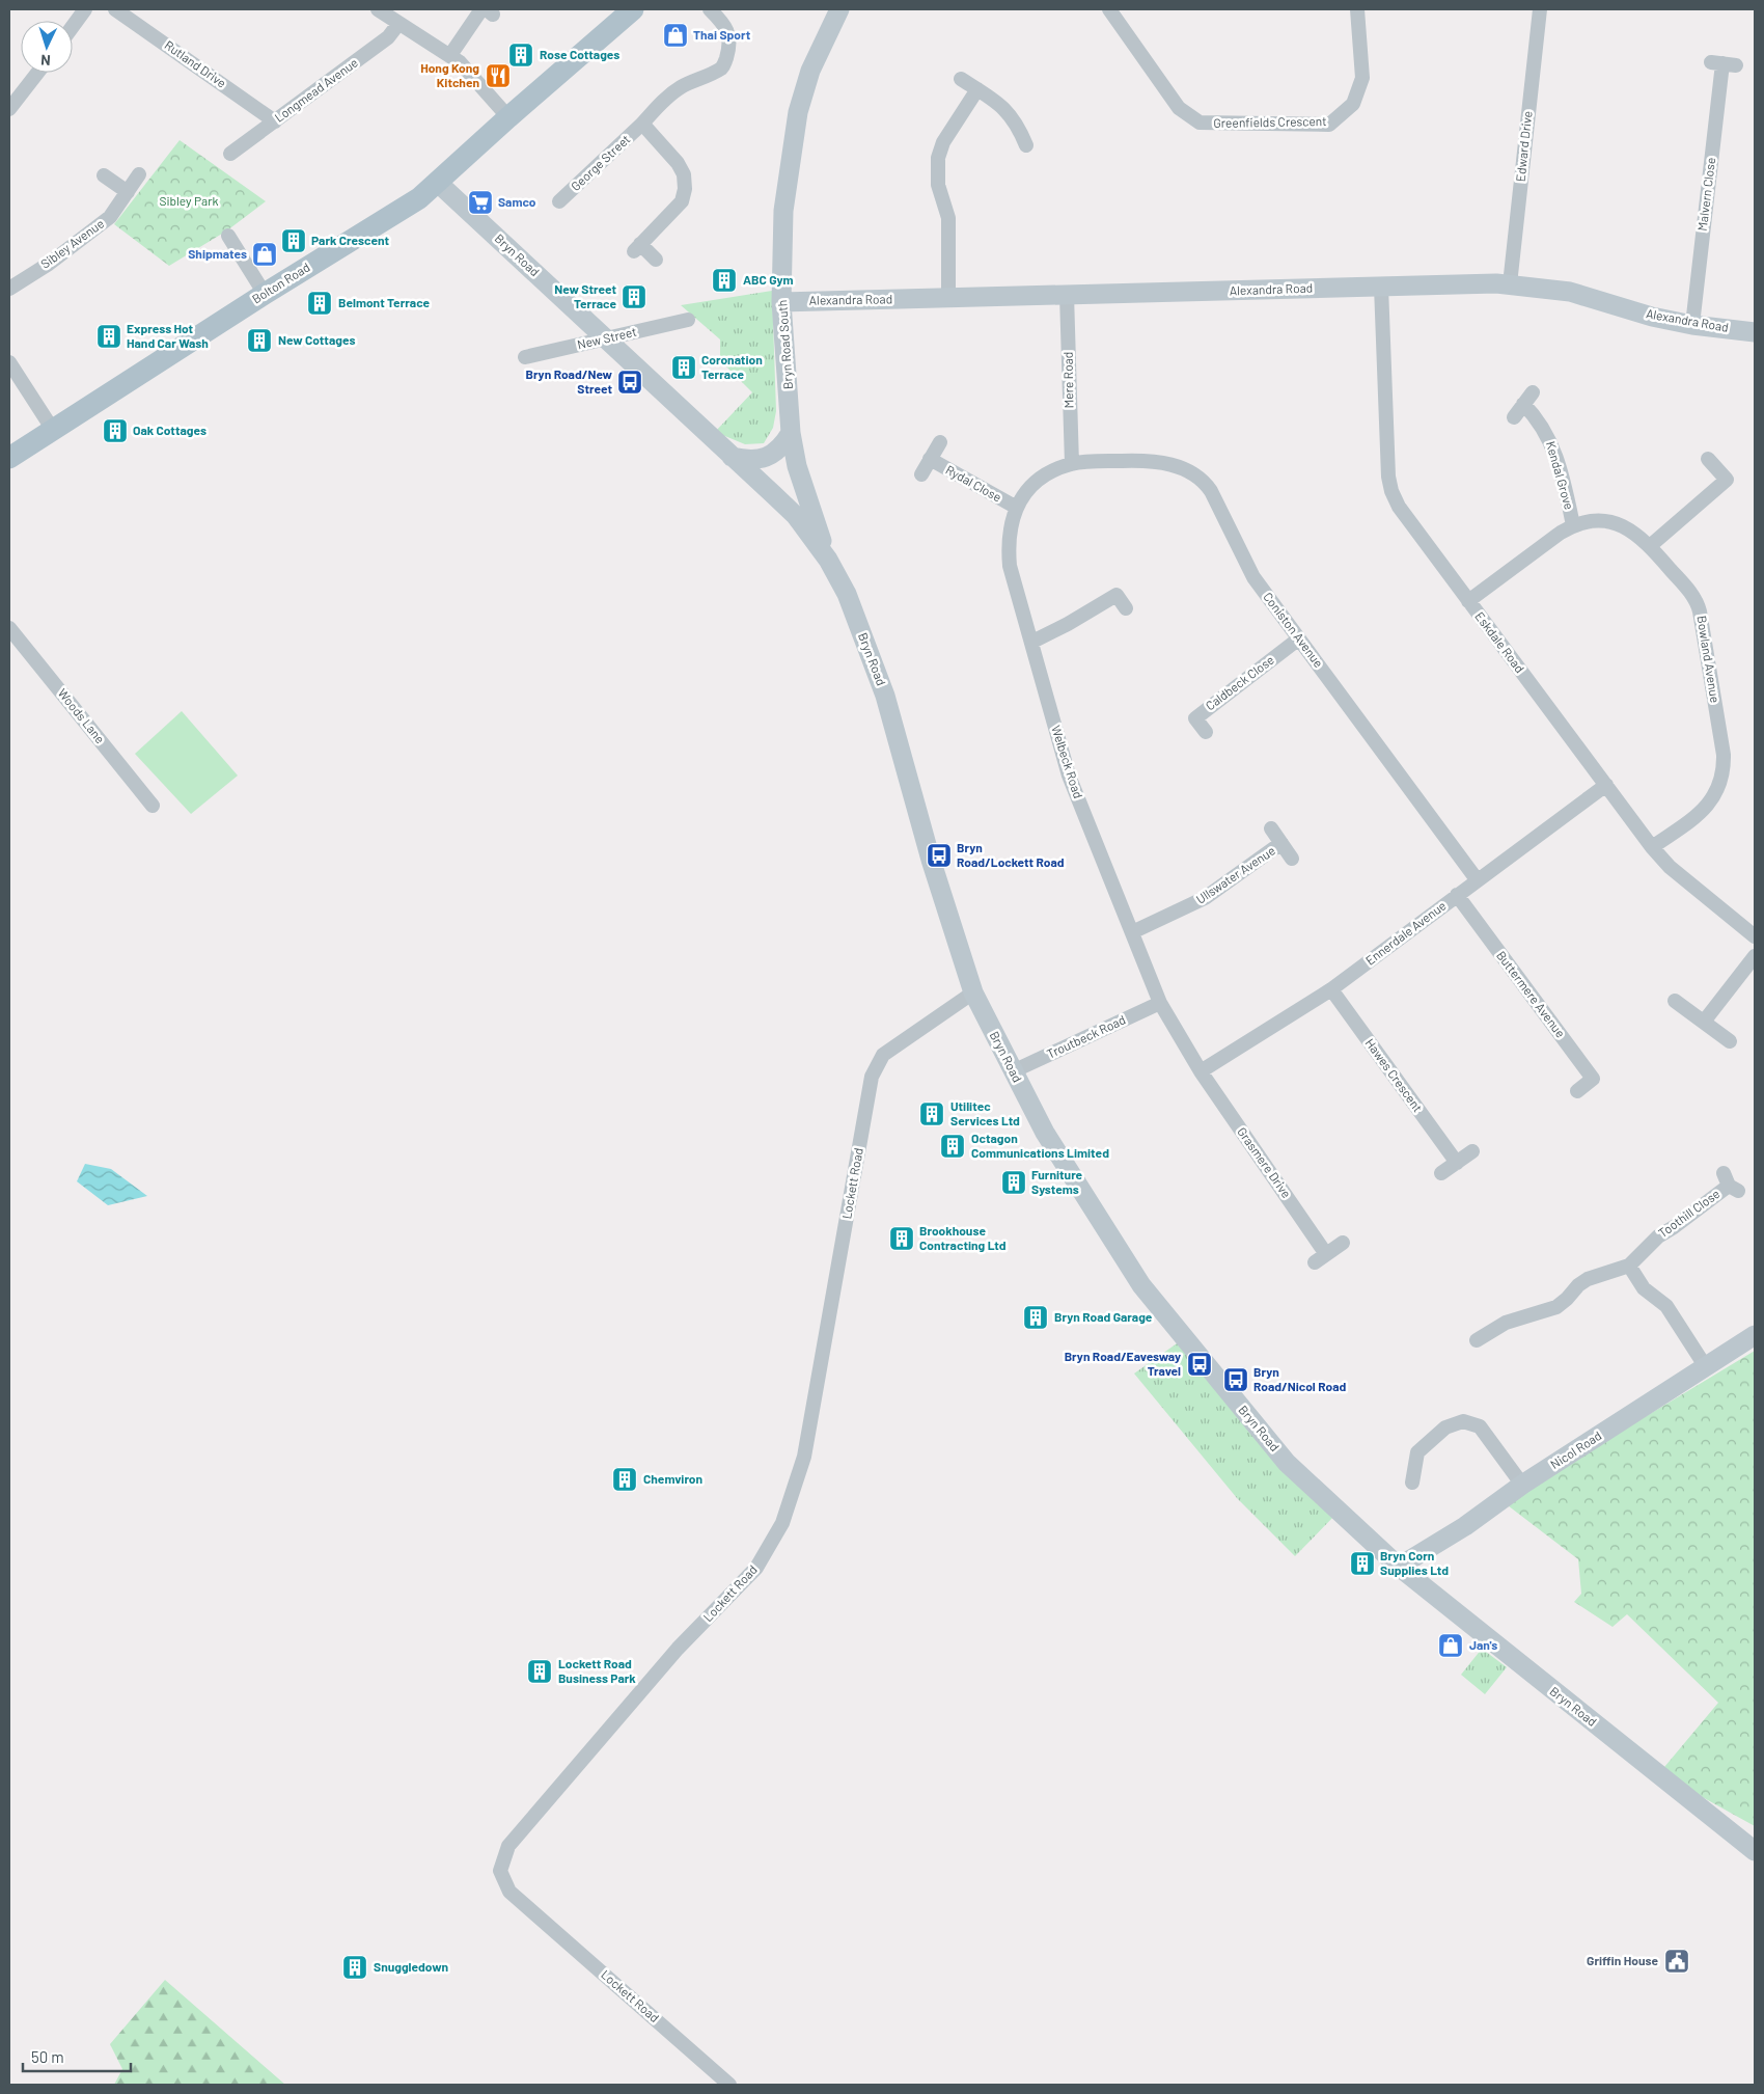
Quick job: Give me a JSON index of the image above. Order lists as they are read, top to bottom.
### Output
{
  "streets": {
    "main road": [
      "Bryn Road",
      "Bolton Road",
      "Alexandra Road",
      "Bryn Road South",
      "Nicol Road"
    ],
    "street": [
      "Rutland Drive",
      "Longmead Avenue",
      "Greenfields Crescent",
      "Edward Drive",
      "George Street",
      "Malvern Close",
      "Sibley Avenue",
      "New Street",
      "Mere Road",
      "Kendal Grove",
      "Rydal Close",
      "Coniston Avenue",
      "Eskdale Road",
      "Bowland Avenue",
      "Caldbeck Close",
      "Woods Lane",
      "Welbeck Road",
      "Ullswater Avenue",
      "Ennerdale Avenue",
      "Buttermere Avenue",
      "Troutbeck Road",
      "Hawes Crescent",
      "Grasmere Drive",
      "Lockett Road",
      "Toothill Close"
    ]
  },
  "crossings": [
    ["Rutland Drive", "Longmead Avenue"],
    ["Edward Drive", "Alexandra Road"],
    ["Malvern Close", "Alexandra Road"],
    ["Bryn Road", "Bolton Road"],
    ["Bryn Road", "New Street"],
    ["Bryn Road", "Bryn Road South"],
    ["Bryn Road", "Troutbeck Road"],
    ["Bryn Road", "Lockett Road"],
    ["Bryn Road", "Nicol Road"],
    ["Alexandra Road", "Bryn Road South"],
    ["Alexandra Road", "Mere Road"],
    ["Alexandra Road", "Eskdale Road"],
    ["Mere Road", "Coniston Avenue"],
    ["Mere Road", "Welbeck Road"],
    ["Kendal Grove", "Bowland Avenue"],
    ["Rydal Close", "Welbeck Road"],
    ["Coniston Avenue", "Caldbeck Close"],
    ["Coniston Avenue", "Welbeck Road"],
    ["Coniston Avenue", "Ennerdale Avenue"],
    ["Eskdale Road", "Bowland Avenue"],
    ["Eskdale Road", "Ennerdale Avenue"],
    ["Welbeck Road", "Ullswater Avenue"],
    ["Welbeck Road", "Ennerdale Avenue"],
    ["Welbeck Road", "Troutbeck Road"],
    ["Welbeck Road", "Grasmere Drive"],
    ["Ennerdale Avenue", "Buttermere Avenue"],
    ["Ennerdale Avenue", "Hawes Crescent"],
    ["Ennerdale Avenue", "Grasmere Drive"]
  ],
  "parks": ["Sibley Park"],
  "places": {
    "shop": ["Thai Sport", "Shipmates", "Jan's"],
    "building": [
      "Rose Cottages",
      "Park Crescent",
      "ABC Gym",
      "New Street Terrace",
      "Belmont Terrace",
      "Express Hot Hand Car Wash",
      "New Cottages",
      "Coronation Terrace",
      "Oak Cottages",
      "Utilitec Services Ltd",
      "Octagon Communications Limited",
      "Furniture Systems",
      "Brookhouse Contracting Ltd",
      "Bryn Road Garage",
      "Chemviron",
      "Bryn Corn Supplies Ltd",
      "Lockett Road Business Park",
      "Snuggledown"
    ],
    "restaurant": ["Hong Kong Kitchen"],
    "supermarket": ["Samco"],
    "bus stop": [
      "Bryn Road/New Street",
      "Bryn Road/Lockett Road",
      "Bryn Road/Eavesway Travel",
      "Bryn Road/Nicol Road"
    ],
    "public building": ["Griffin House"]
  },
  "scale_bar": "50 m",
  "north": "bottom"
}
